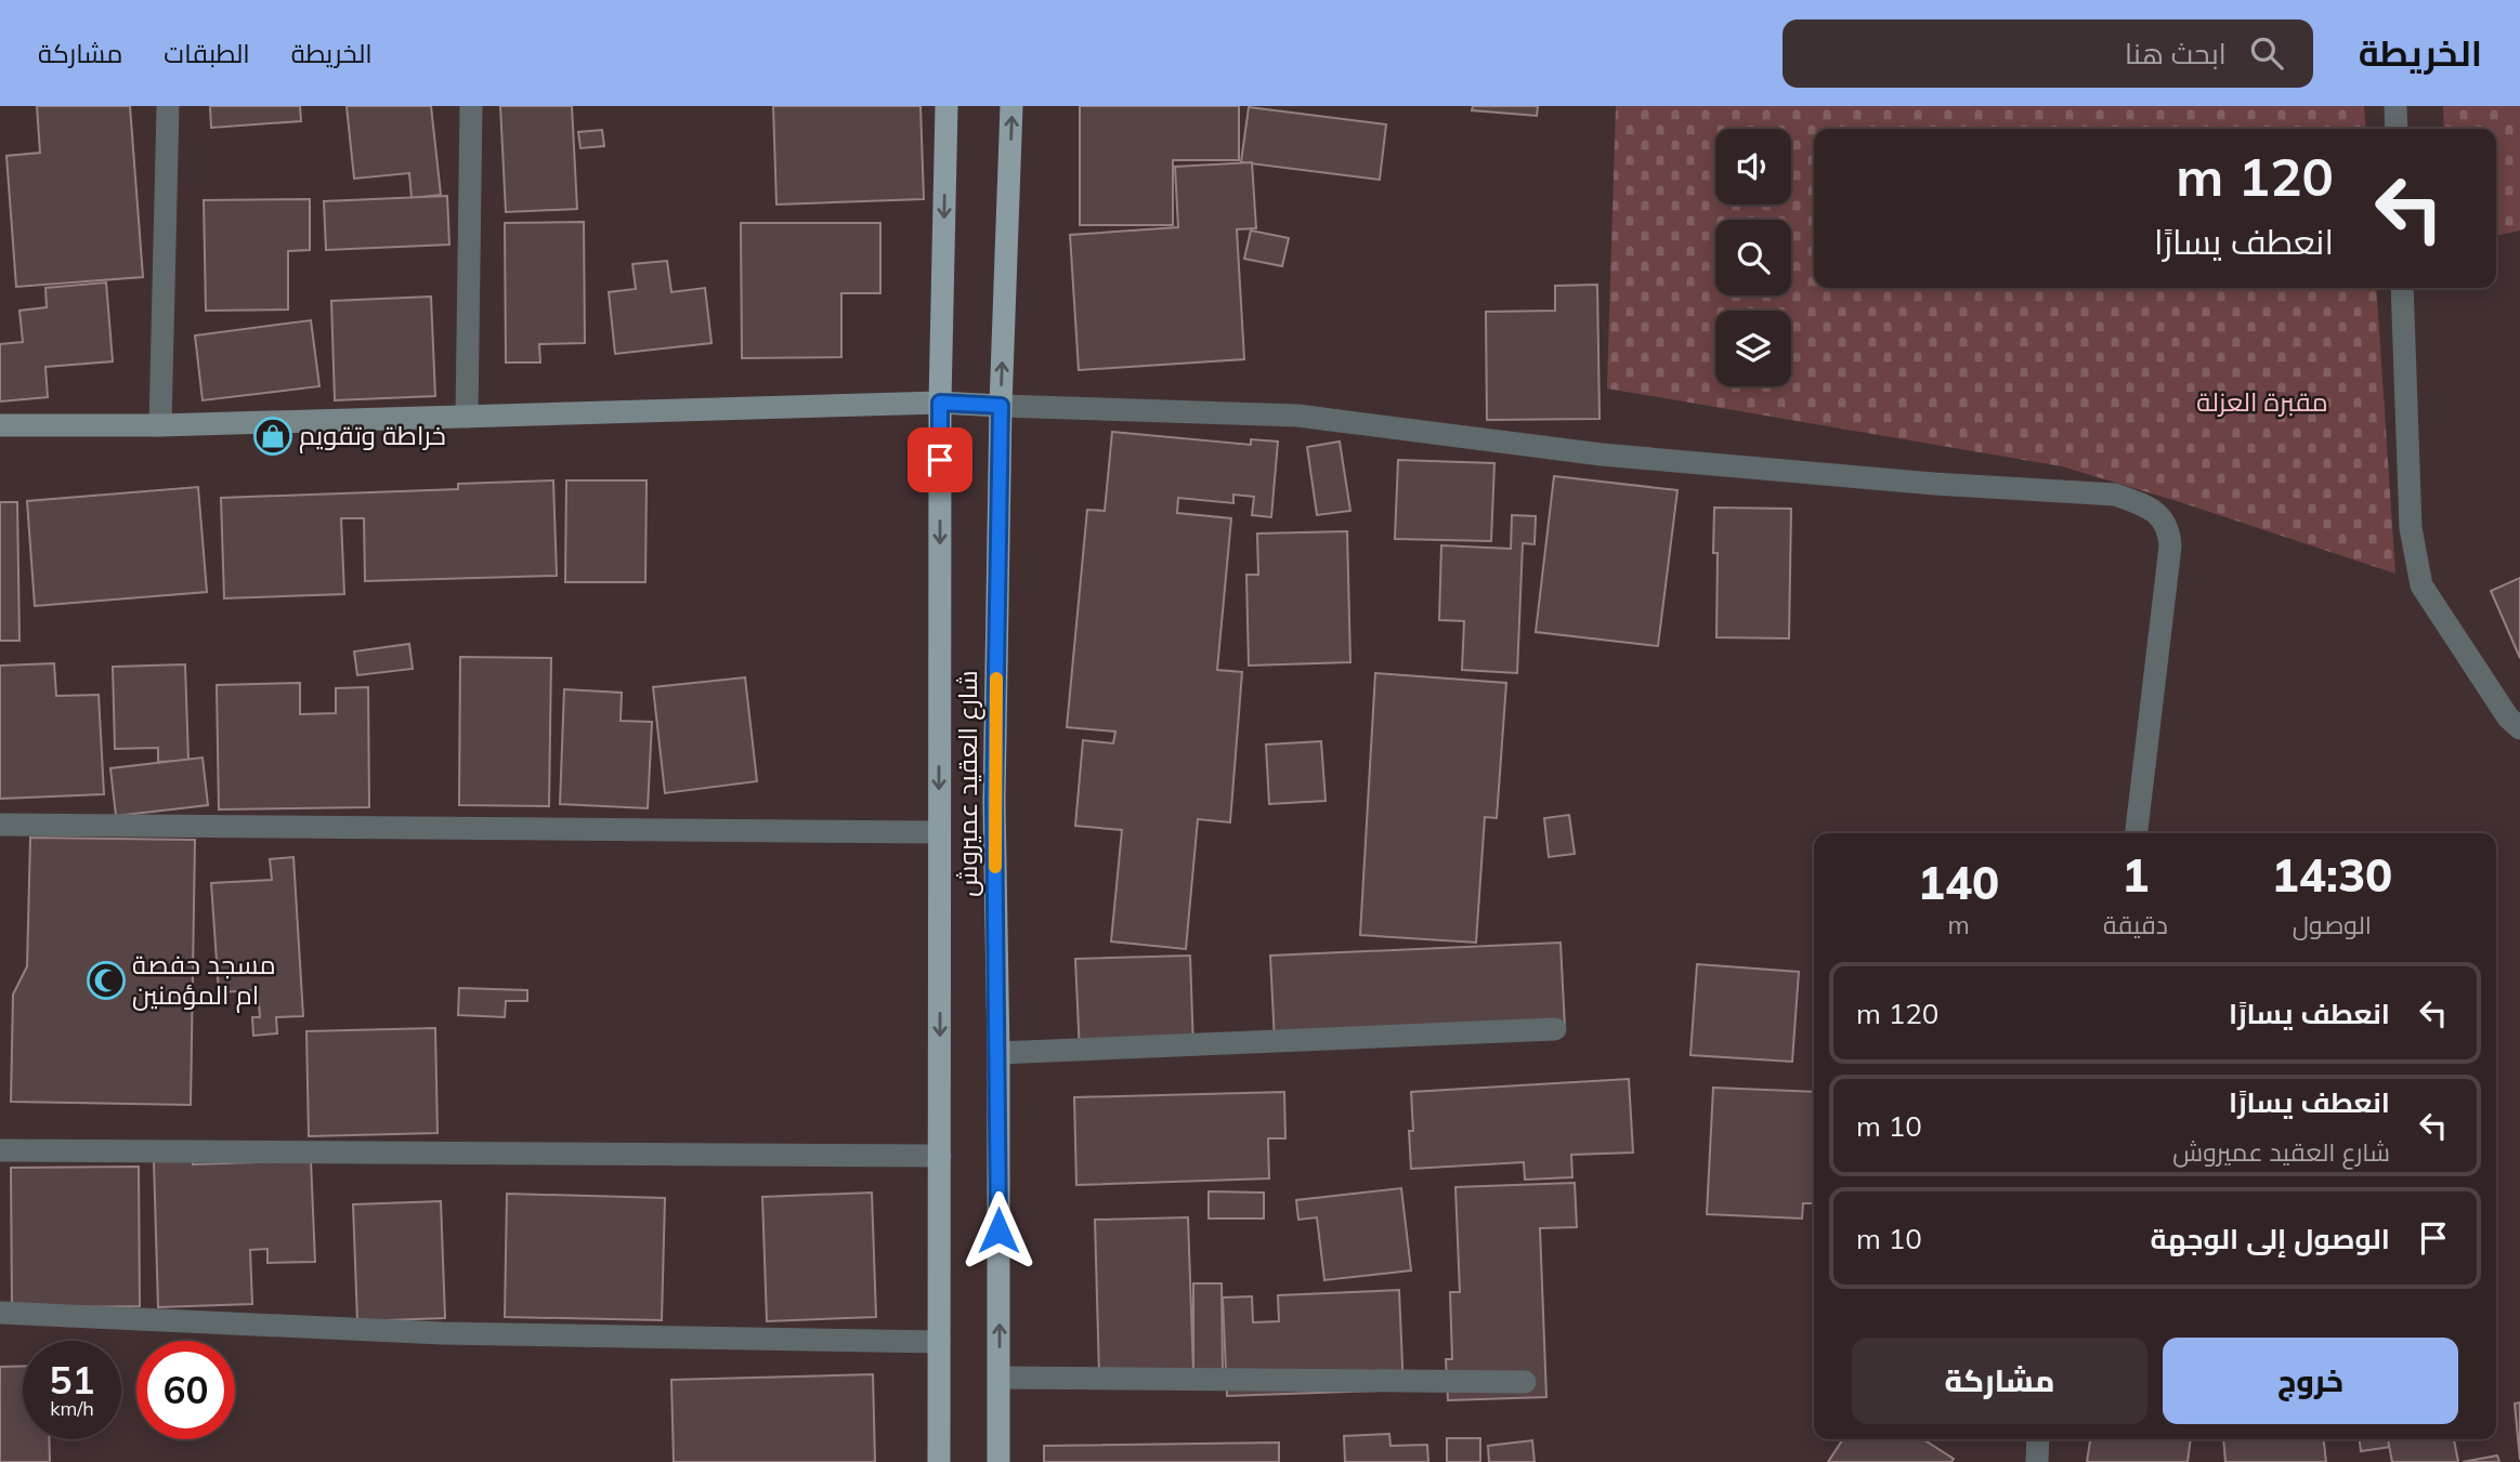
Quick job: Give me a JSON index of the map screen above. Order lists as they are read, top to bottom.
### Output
{
  "streets": {
    "main road": ["شارع العقيد عميروش"]
  },
  "parks": ["مقبرة العزلة"],
  "places": {
    "shop": ["خراطة وتقويم"],
    "mosque": ["مسجد حفصة ام المؤمنين"]
  },
  "page": {
    "header": "الخريطة",
    "search": "ابحث هنا",
    "nav": ["الخريطة", "الطبقات", "مشاركة"],
    "turn": ["120 m", "انعطف يسارًا"],
    "eta": [
      "14:30",
      "الوصول",
      "1",
      "دقيقة",
      "140",
      "m"
    ],
    "list": [
      {
        "name": "انعطف يسارًا",
        "value": "120 m"
      },
      {
        "name": "انعطف يسارًا",
        "note": "شارع العقيد عميروش",
        "value": "10 m"
      },
      {
        "name": "الوصول إلى الوجهة",
        "value": "10 m"
      }
    ],
    "buttons": ["خروج", "مشاركة"],
    "speed": "51 km/h",
    "limit": "60"
  }
}
